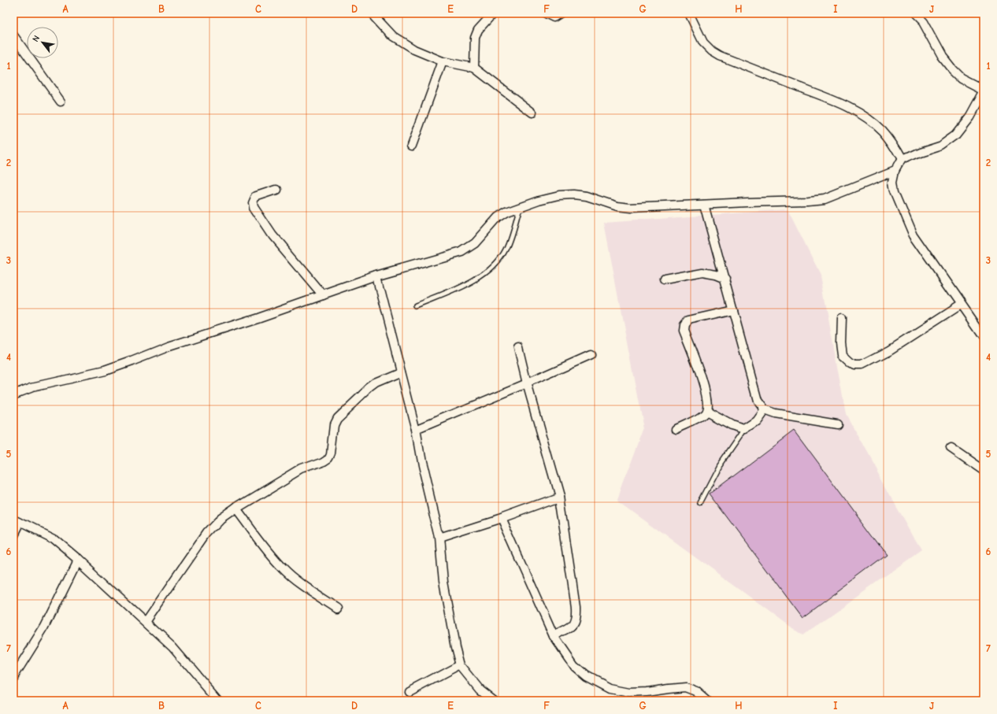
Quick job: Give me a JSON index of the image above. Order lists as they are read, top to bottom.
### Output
{
  "north": "top left",
  "grid": {
    "columns": [
      "A",
      "B",
      "C",
      "D",
      "E",
      "F",
      "G",
      "H",
      "I",
      "J"
    ],
    "rows": [
      "1",
      "2",
      "3",
      "4",
      "5",
      "6",
      "7"
    ]
  }
}
